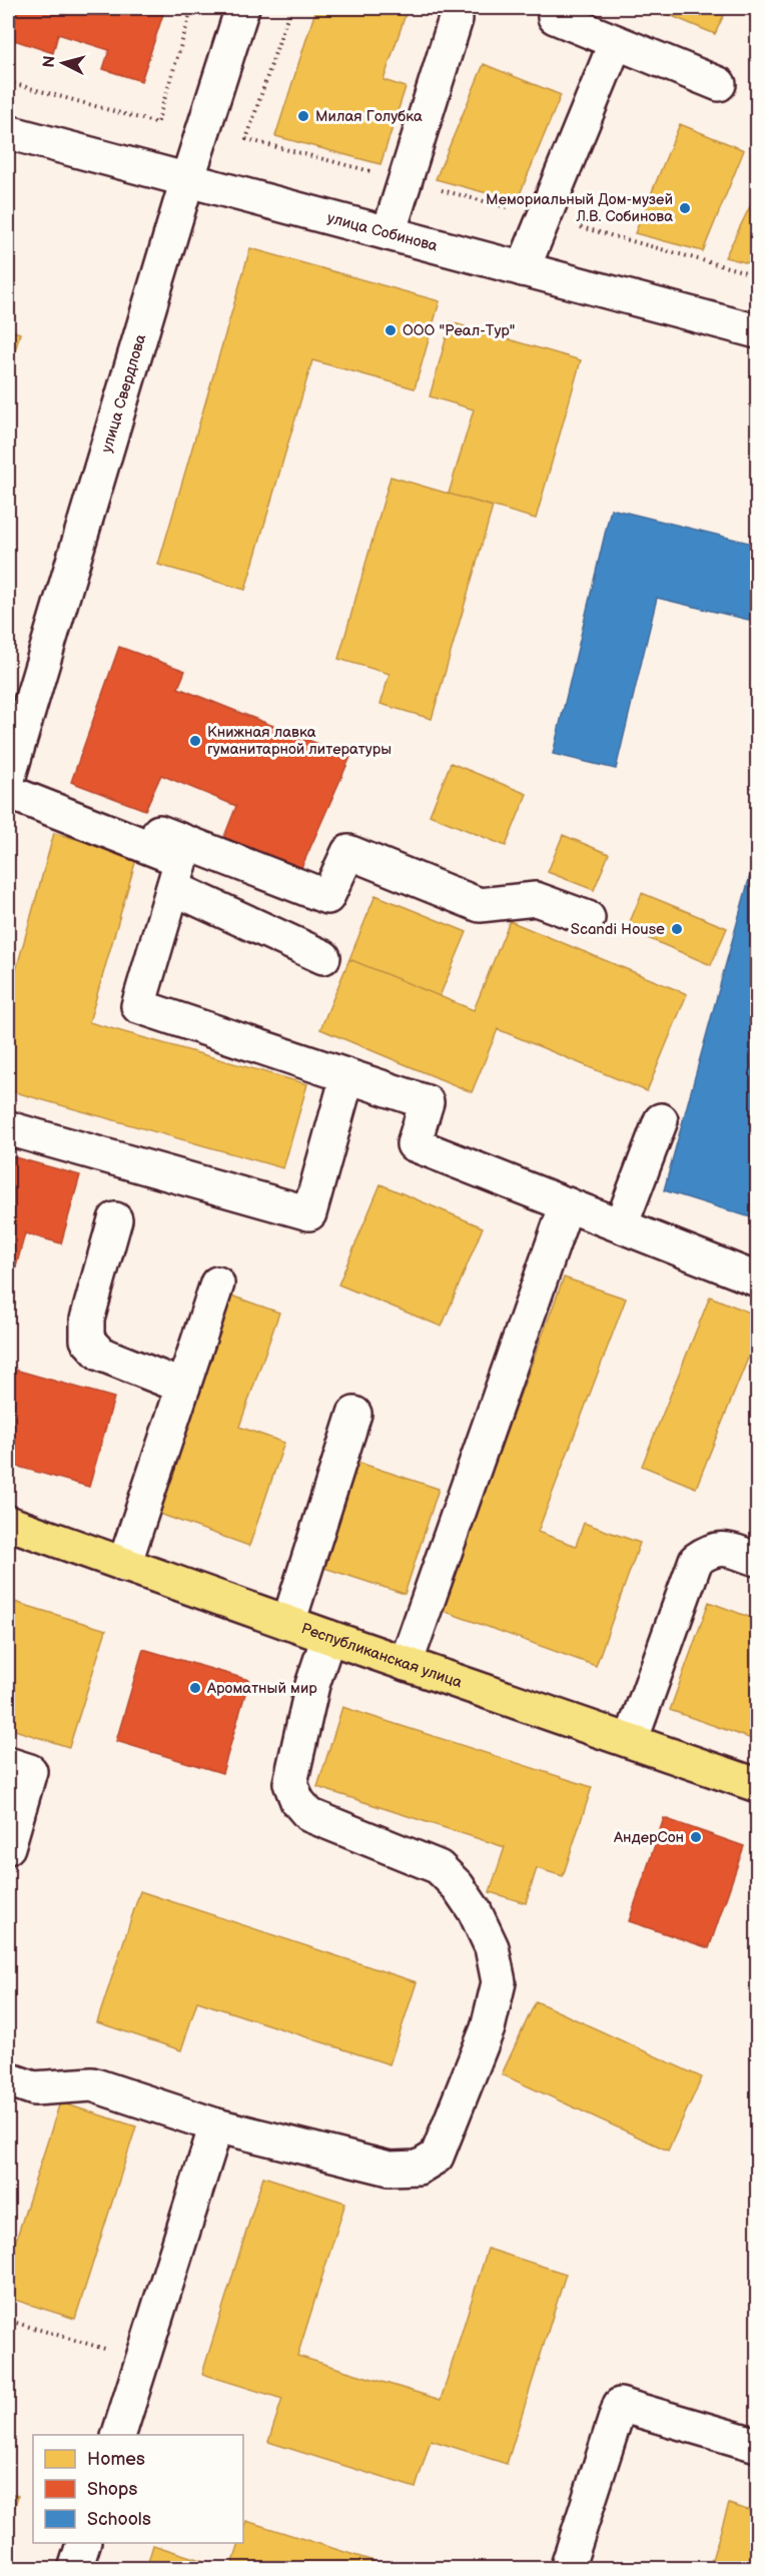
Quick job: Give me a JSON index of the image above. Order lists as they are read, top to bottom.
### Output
{
  "streets": {
    "main road": ["Республиканская улица"],
    "street": ["улица Собинова", "улица Свердлова"]
  },
  "crossings": [
    ["улица Собинова", "улица Свердлова"]
  ],
  "places": [
    "Милая Голубка",
    "Мемориальный Дом-музей Л.В. Собинова",
    "ООО \"Реал-Тур\"",
    "Книжная лавка гуманитарной литературы",
    "Scandi House",
    "Ароматный мир",
    "АндерСон"
  ],
  "legend": ["Homes", "Shops", "Schools"],
  "north": "left"
}
